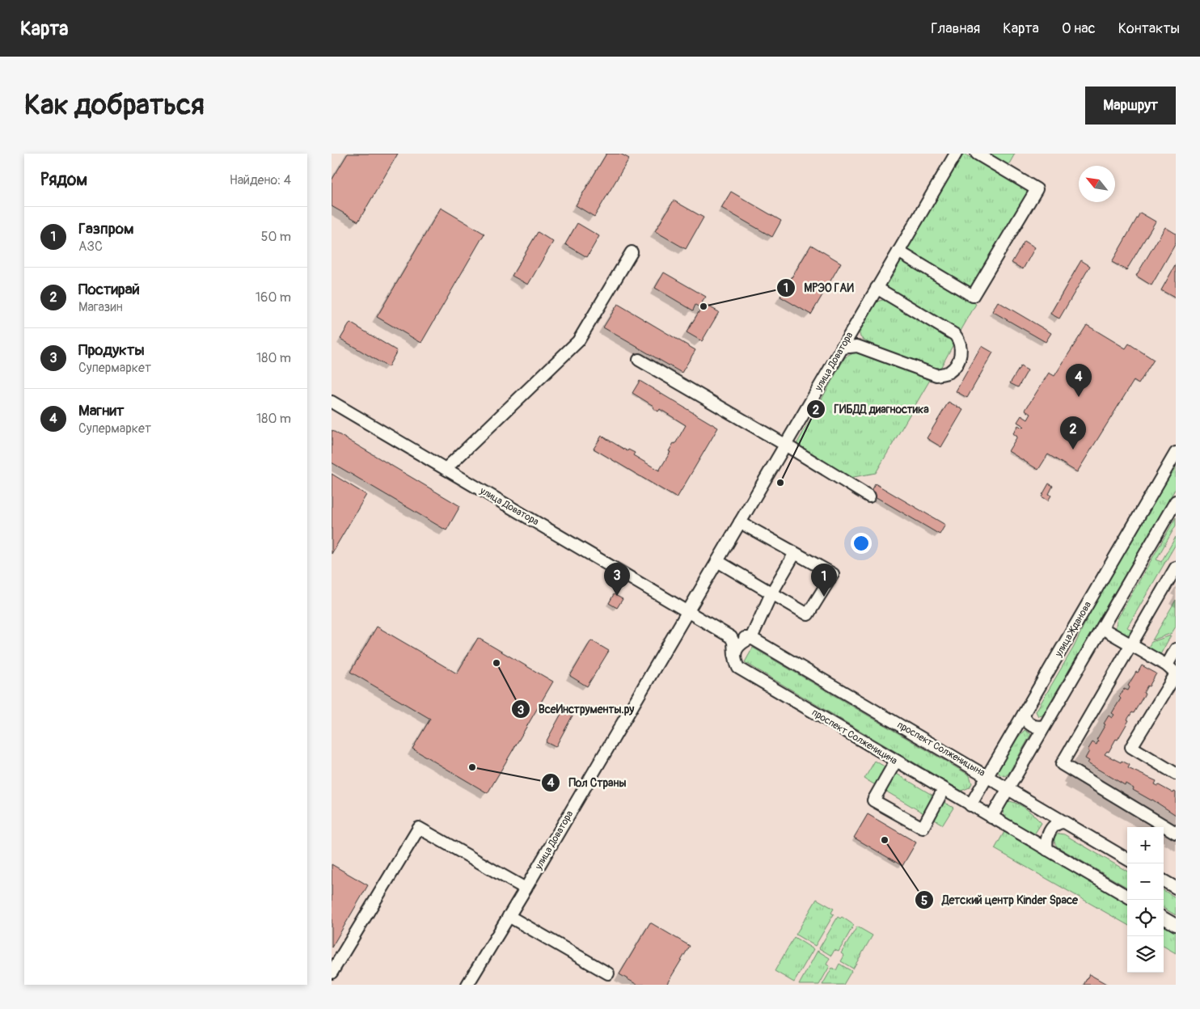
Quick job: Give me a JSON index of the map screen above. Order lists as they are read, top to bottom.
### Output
{
  "streets": {
    "street": [
      "улица Доватора",
      "улица Жданова",
      "проспект Солженицина",
      "проспект Солженицына"
    ]
  },
  "crossings": [
    ["улица Доватора", "проспект Солженицына"],
    ["улица Жданова", "проспект Солженицина"],
    ["улица Жданова", "проспект Солженицына"]
  ],
  "places": [
    "МРЭО ГАИ",
    "ГИБДД диагностика",
    "ВсеИнструменты.ру",
    "Пол Страны",
    "Детский центр Kinder Space"
  ],
  "north": "top left",
  "page": {
    "header": "Карта",
    "nav": [
      "Главная",
      "Карта",
      "О нас",
      "Контакты"
    ],
    "buttons": "Маршрут",
    "title": "Как добраться",
    "heading": ["Рядом", "Найдено: 4"],
    "list": [
      {
        "mark": "1",
        "name": "Газпром",
        "note": "АЗС",
        "value": "50 m"
      },
      {
        "mark": "2",
        "name": "Постирай",
        "note": "Магазин",
        "value": "160 m"
      },
      {
        "mark": "3",
        "name": "Продукты",
        "note": "Супермаркет",
        "value": "180 m"
      },
      {
        "mark": "4",
        "name": "Магнит",
        "note": "Супермаркет",
        "value": "180 m"
      }
    ],
    "pins": [
      "4",
      "2",
      "3",
      "1"
    ],
    "map_buttons": ["+", "−"]
  }
}
